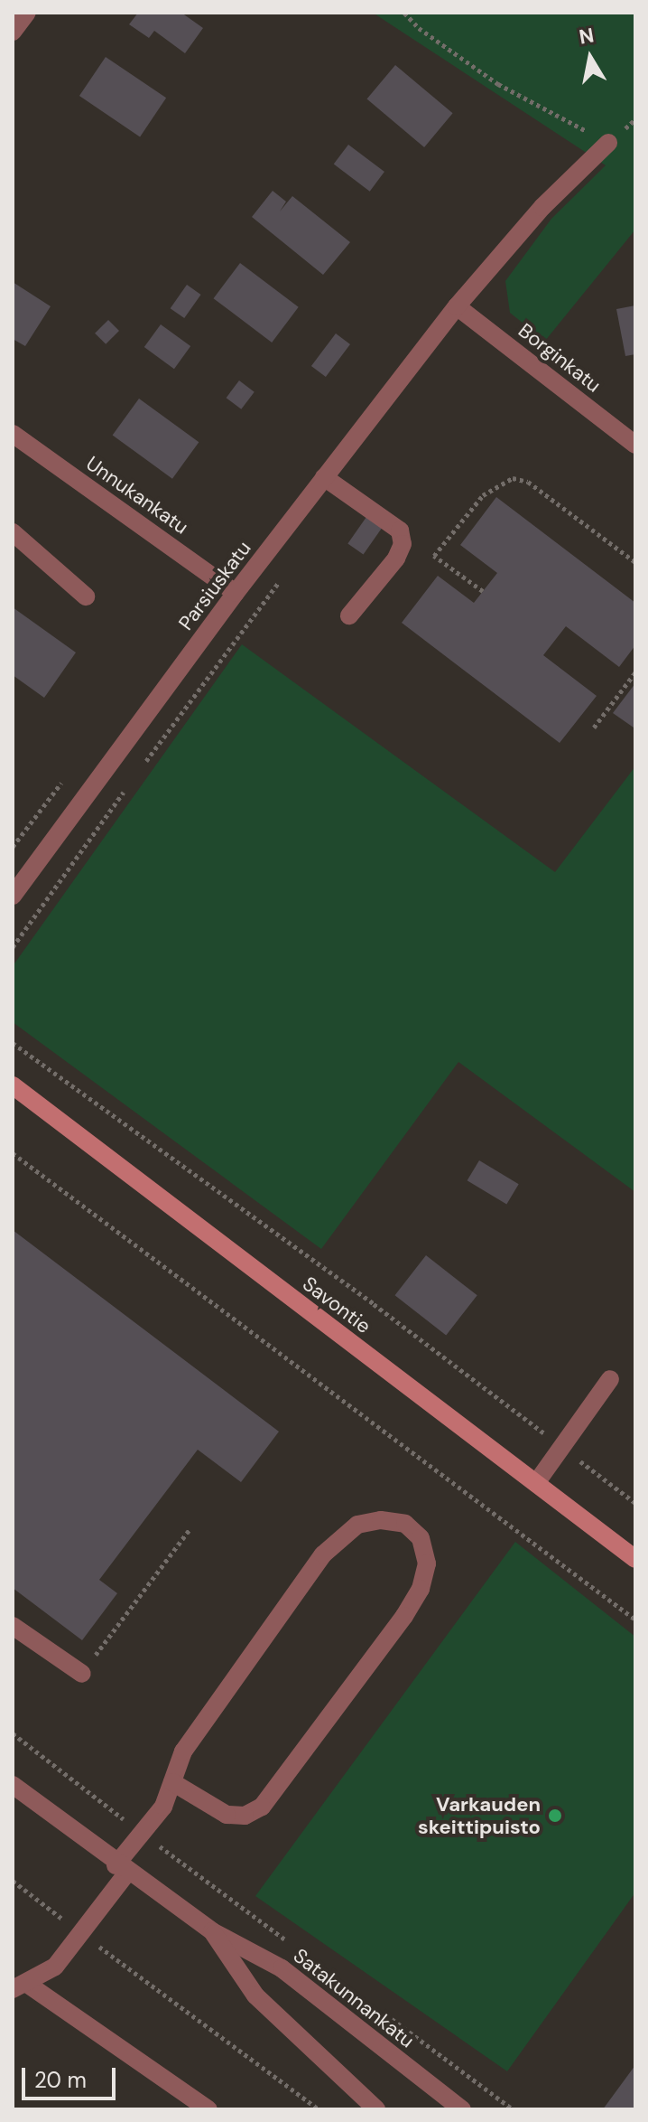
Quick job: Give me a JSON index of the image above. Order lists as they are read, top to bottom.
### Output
{
  "streets": {
    "street": [
      "Borginkatu",
      "Unnukankatu",
      "Parsiuskatu",
      "Savontie",
      "Satakunnankatu"
    ]
  },
  "crossings": [
    ["Borginkatu", "Parsiuskatu"],
    ["Unnukankatu", "Parsiuskatu"]
  ],
  "places": ["Varkauden skeittipuisto"],
  "scale_bar": "20 m",
  "north": "top"
}
